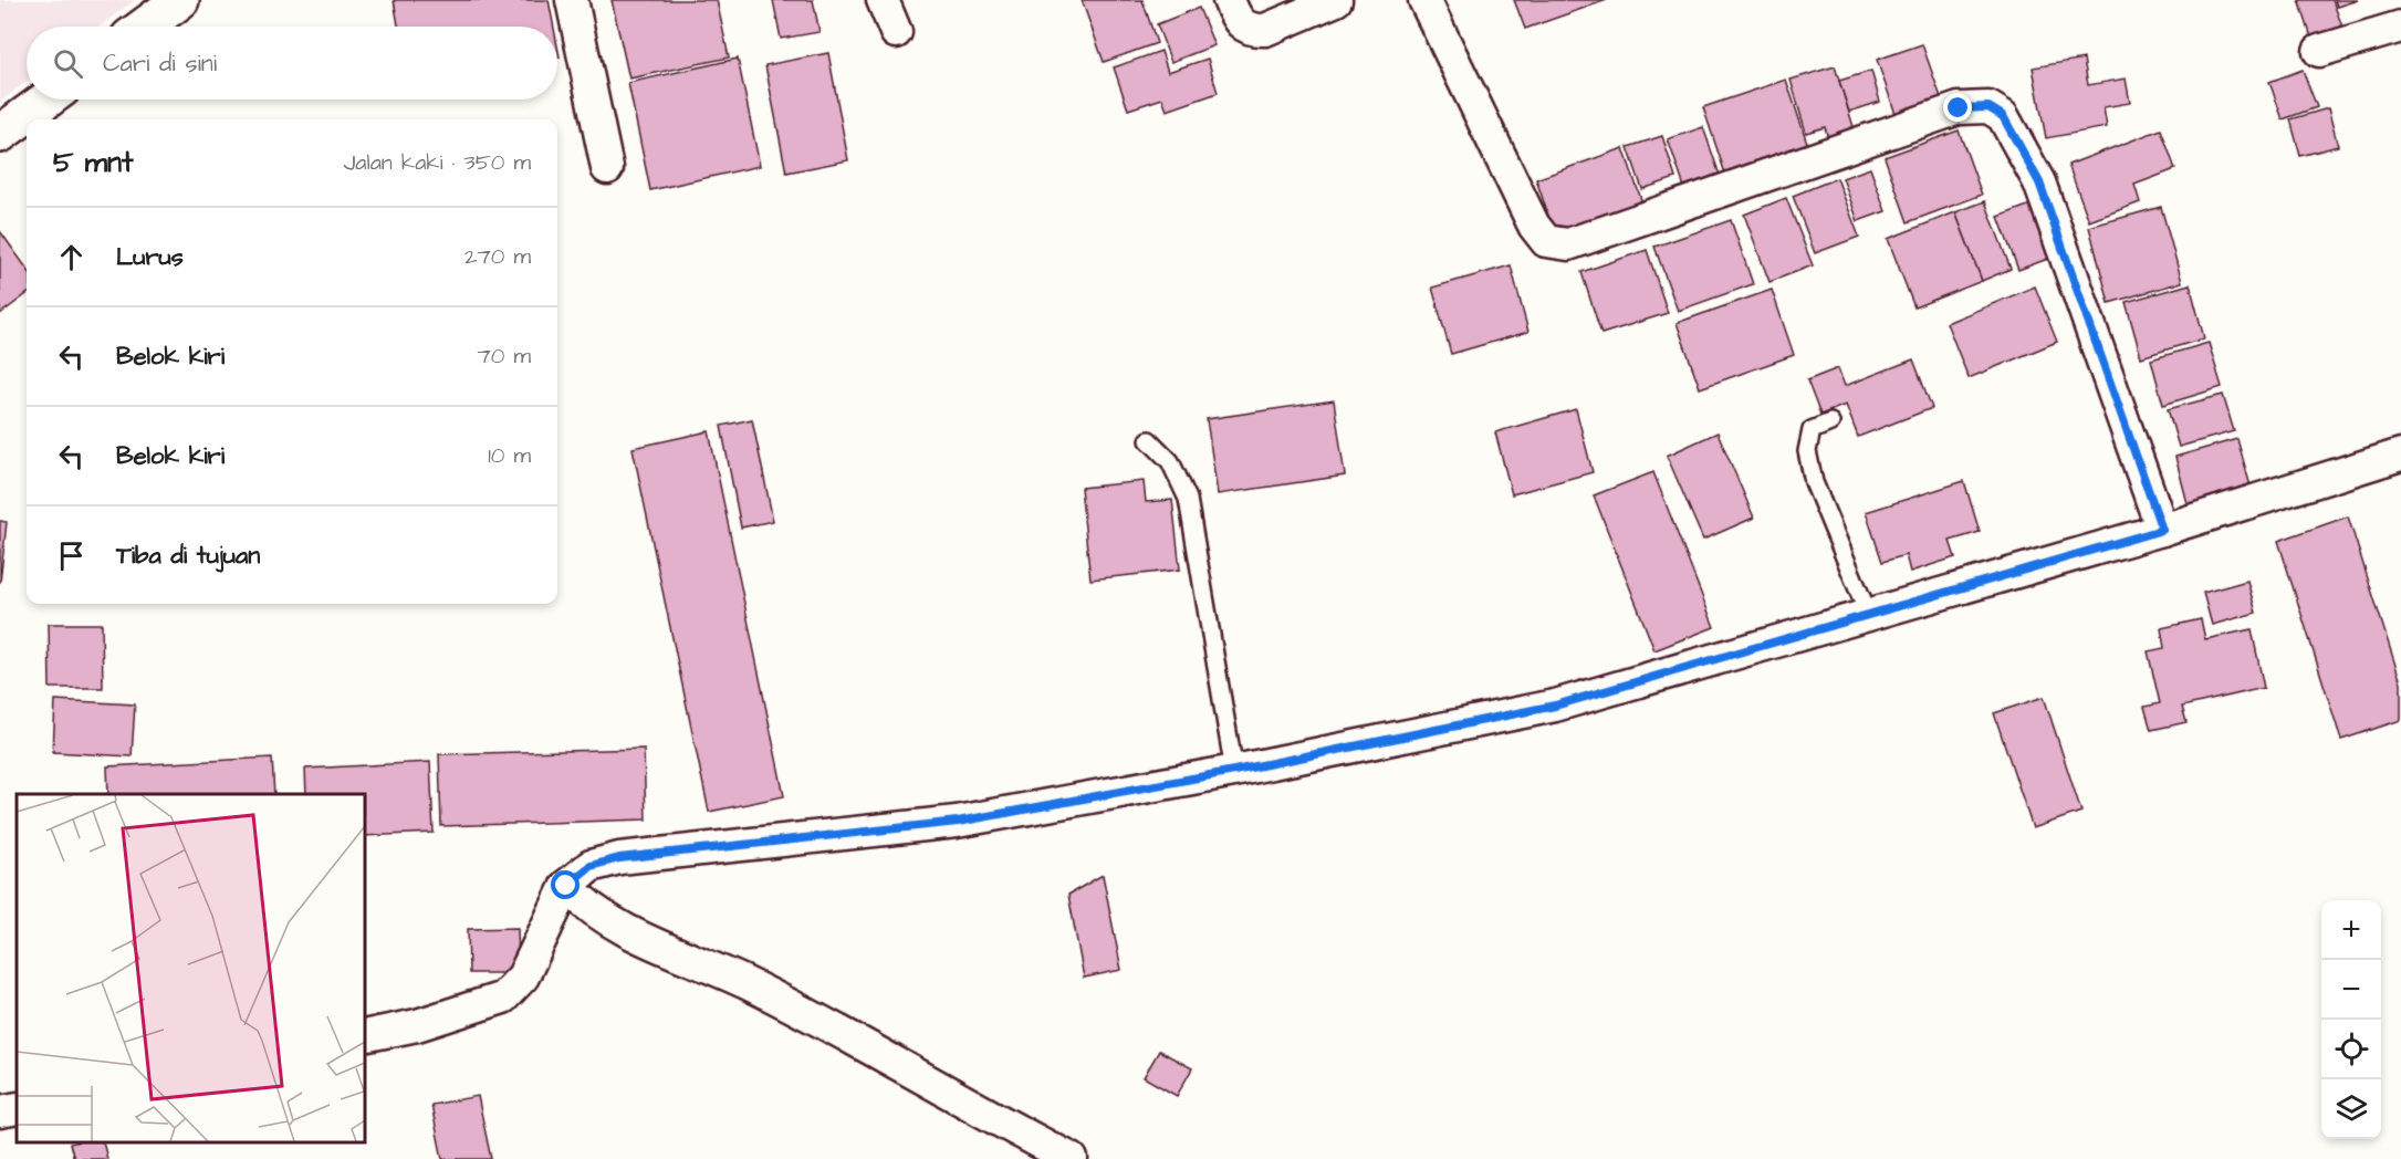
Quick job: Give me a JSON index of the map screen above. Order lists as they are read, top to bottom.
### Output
{
  "page": {
    "search": "Cari di sini",
    "heading": ["5 mnt", "Jalan kaki · 350 m"],
    "list": [
      ["Lurus", "270 m"],
      ["Belok kiri", "70 m"],
      ["Belok kiri", "10 m"],
      "Tiba di tujuan"
    ],
    "map_buttons": ["+", "−"]
  }
}
